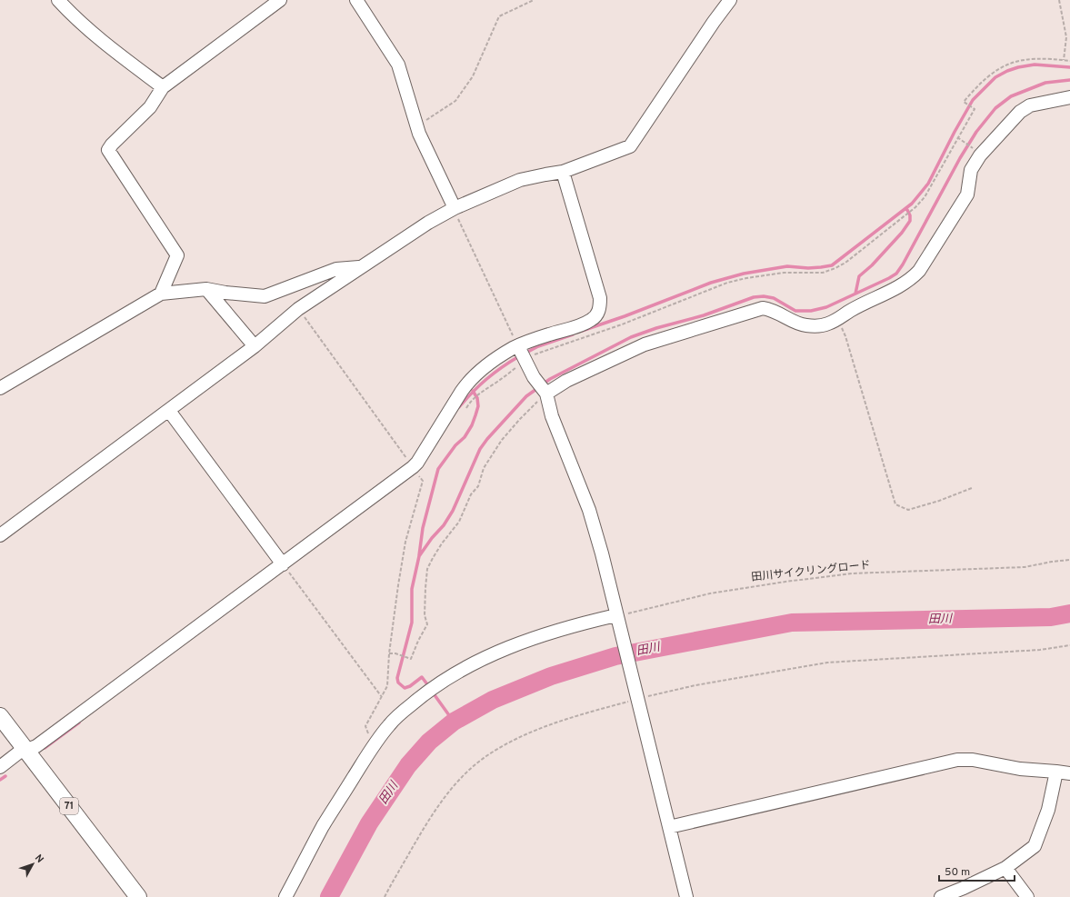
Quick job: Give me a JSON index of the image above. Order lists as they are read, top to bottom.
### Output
{
  "streets": {
    "main road": ["71"],
    "path": ["田川サイクリングロード"]
  },
  "water": ["田川"],
  "scale_bar": "50 m",
  "north": "top right"
}
